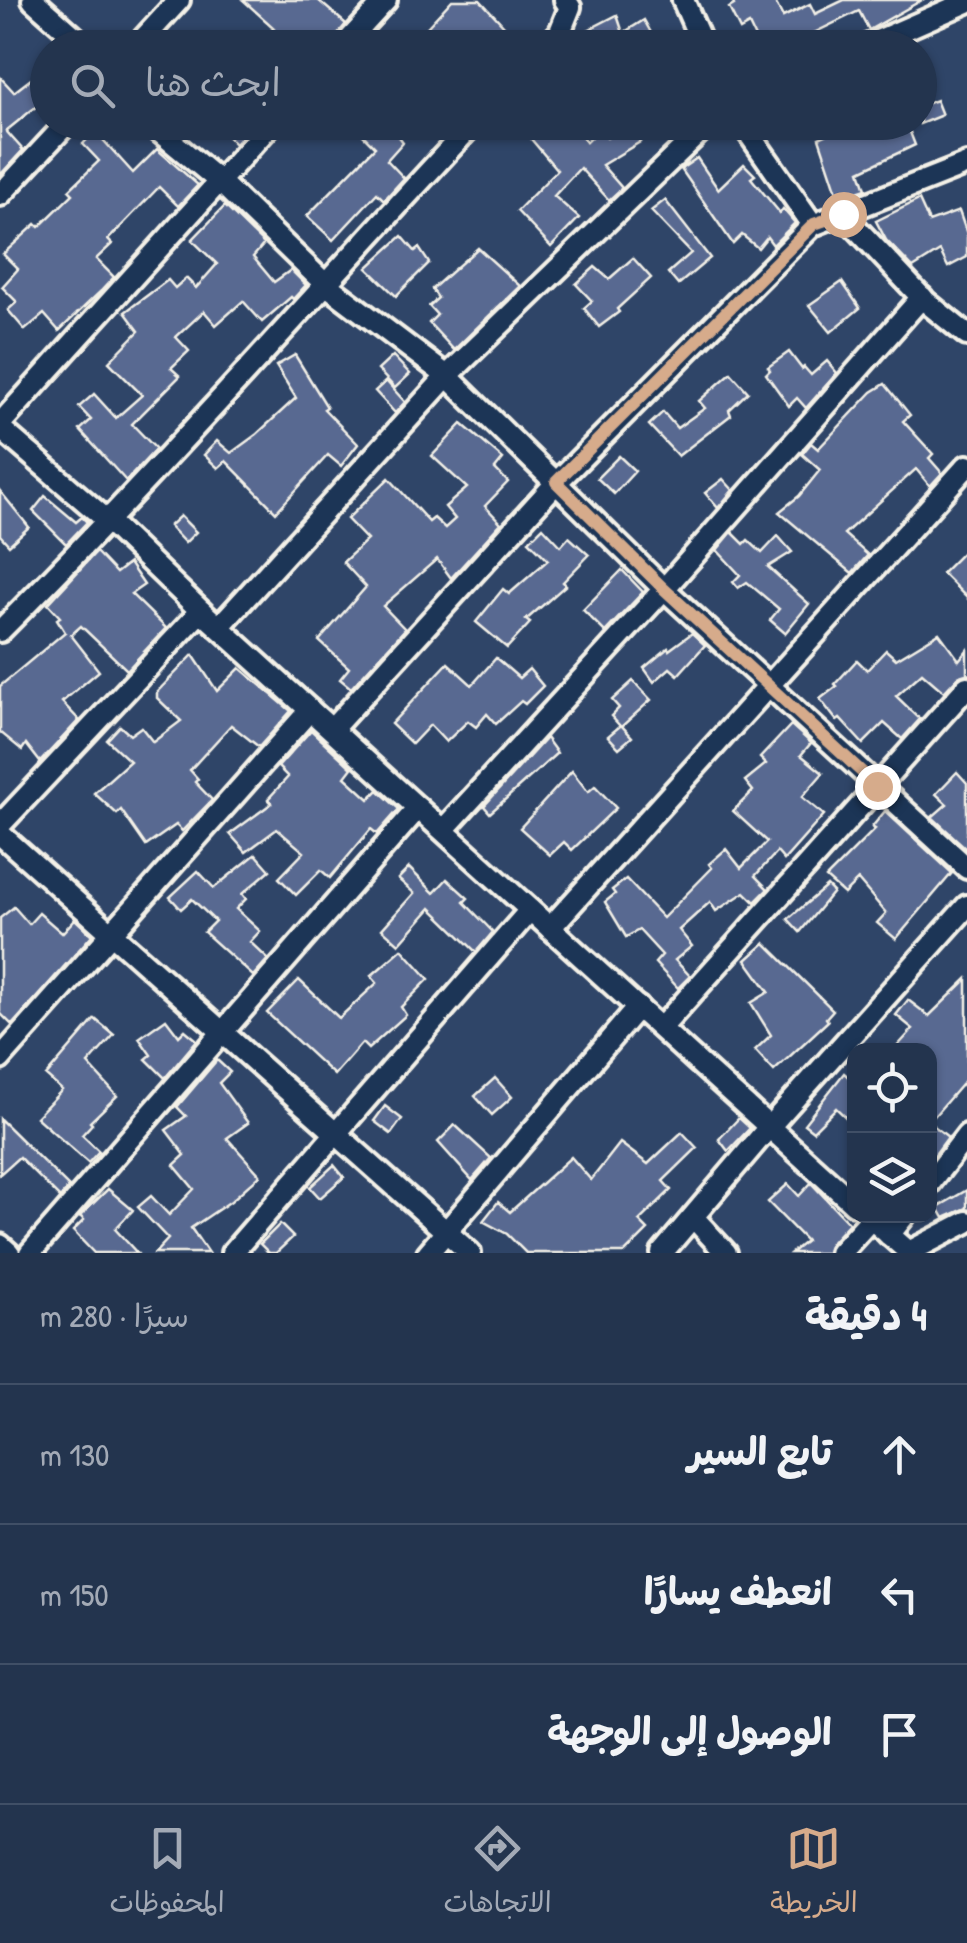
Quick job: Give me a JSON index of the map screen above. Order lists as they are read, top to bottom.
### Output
{
  "page": {
    "search": "ابحث هنا",
    "heading": ["4 دقيقة", "سيرًا · 280 m"],
    "list": [
      ["تابع السير", "130 m"],
      ["انعطف يسارًا", "150 m"],
      "الوصول إلى الوجهة"
    ],
    "nav": ["الخريطة", "الاتجاهات", "المحفوظات"]
  }
}
